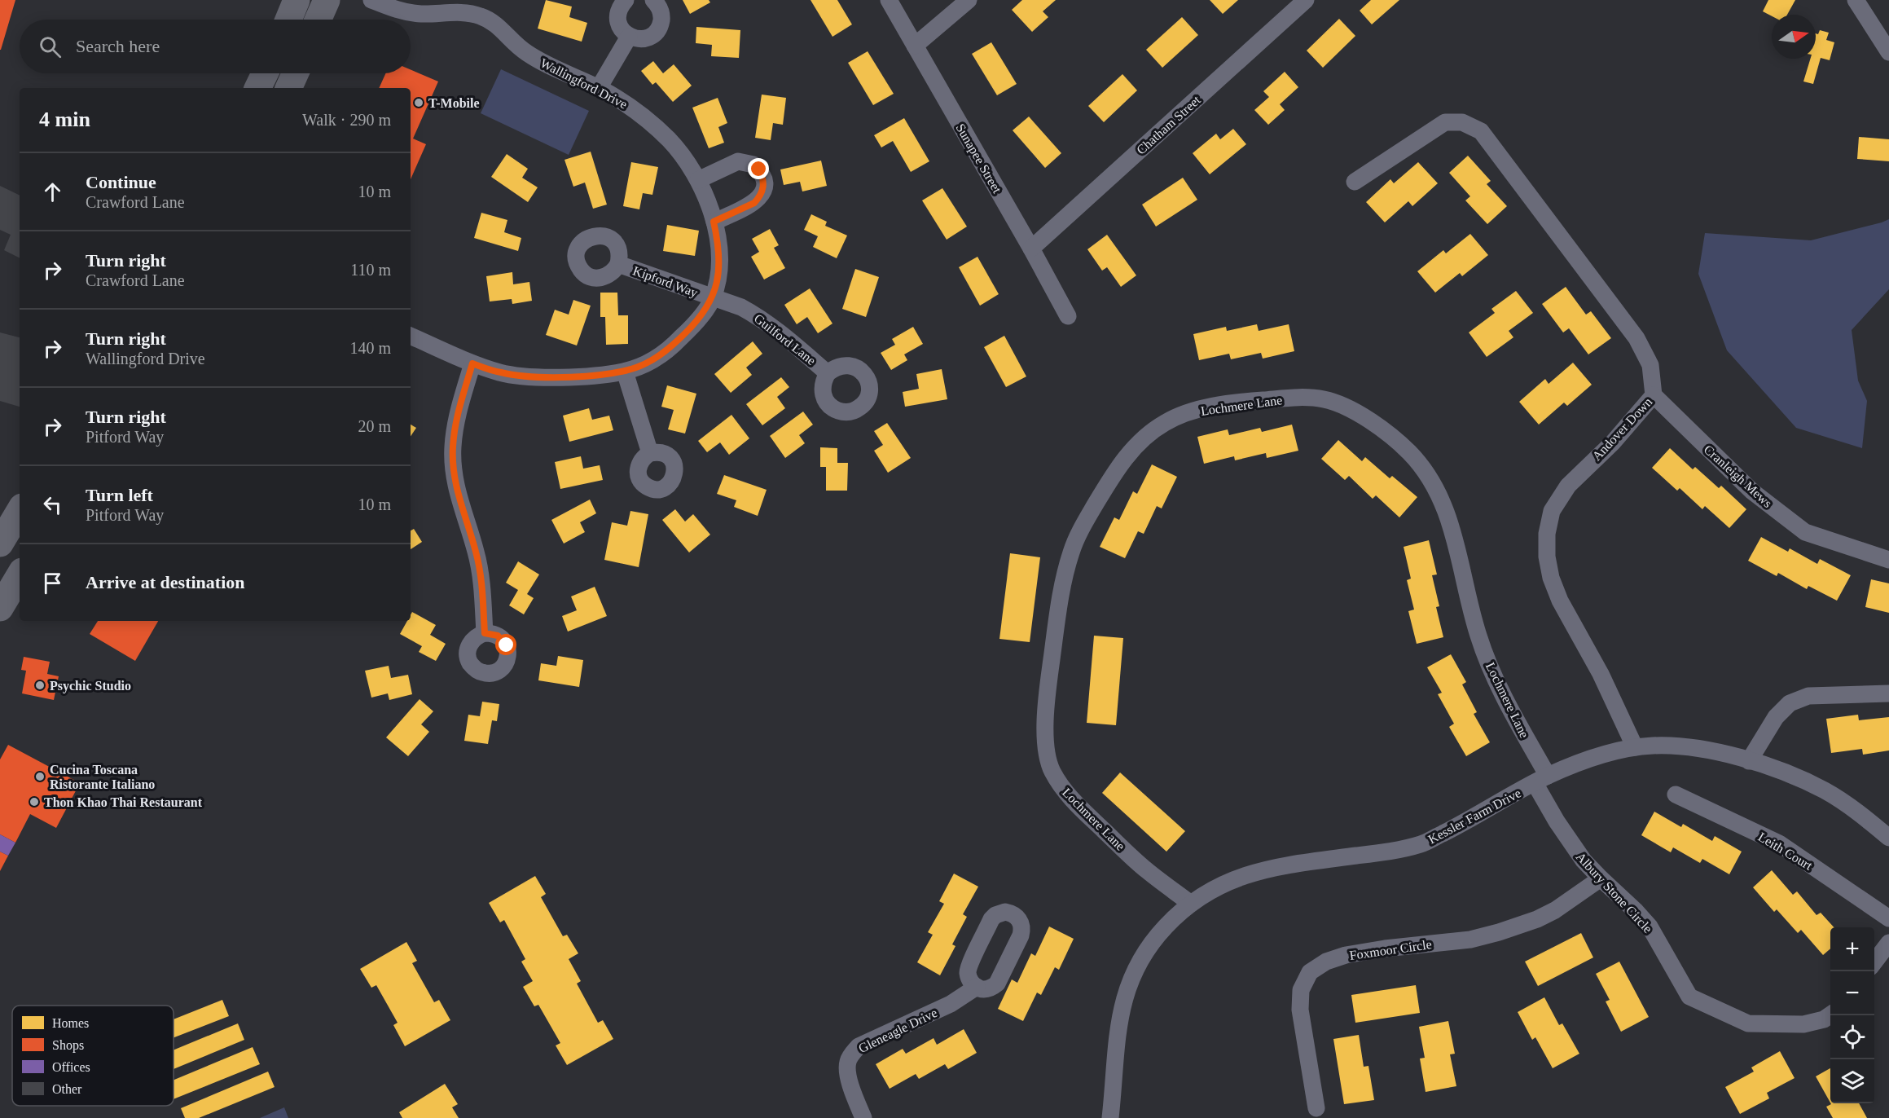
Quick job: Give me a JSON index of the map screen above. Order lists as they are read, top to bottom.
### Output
{
  "streets": {
    "street": [
      "Wallingford Drive",
      "Chatham Street",
      "Sunapee Street",
      "Kipford Way",
      "Guilford Lane",
      "Lochmere Lane",
      "Andover Down",
      "Cranleigh Mews",
      "Kessler Farm Drive",
      "Leith Court",
      "Albury Stone Circle",
      "Foxmoor Circle",
      "Gleneagle Drive"
    ]
  },
  "crossings": [
    ["Wallingford Drive", "Kipford Way"],
    ["Wallingford Drive", "Guilford Lane"],
    ["Chatham Street", "Sunapee Street"],
    ["Kipford Way", "Guilford Lane"],
    ["Lochmere Lane", "Kessler Farm Drive"],
    ["Lochmere Lane", "Albury Stone Circle"],
    ["Andover Down", "Cranleigh Mews"],
    ["Andover Down", "Kessler Farm Drive"],
    ["Kessler Farm Drive", "Albury Stone Circle"],
    ["Albury Stone Circle", "Foxmoor Circle"]
  ],
  "places": [
    "T-Mobile",
    "Psychic Studio",
    "Cucina Toscana Ristorante Italiano",
    "Thon Khao Thai Restaurant"
  ],
  "legend": [
    "Homes",
    "Shops",
    "Offices",
    "Other"
  ],
  "north": "right",
  "page": {
    "search": "Search here",
    "heading": ["4 min", "Walk · 290 m"],
    "list": [
      ["Continue", "Crawford Lane", "10 m"],
      ["Turn right", "Crawford Lane", "110 m"],
      ["Turn right", "Wallingford Drive", "140 m"],
      ["Turn right", "Pitford Way", "20 m"],
      ["Turn left", "Pitford Way", "10 m"],
      "Arrive at destination"
    ],
    "map_buttons": ["+", "−"]
  }
}
